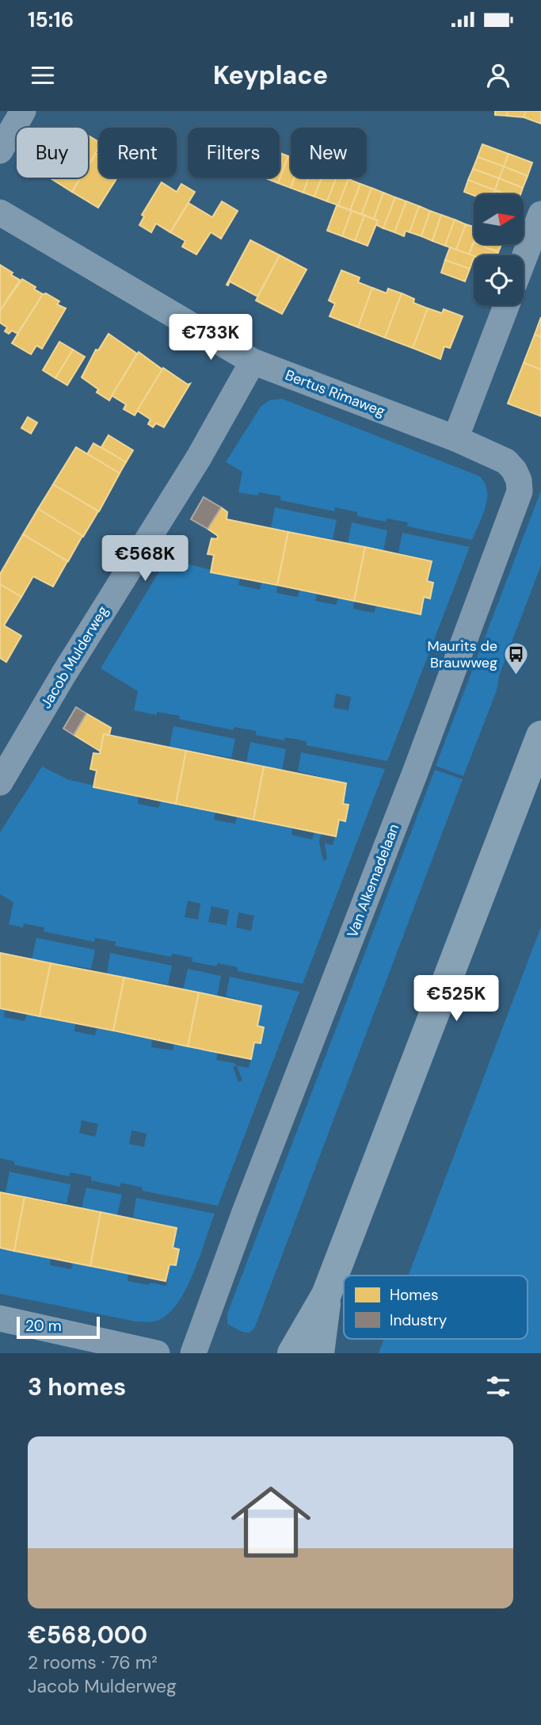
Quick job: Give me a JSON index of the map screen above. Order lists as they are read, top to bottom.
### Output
{
  "streets": {
    "street": ["Bertus Rimaweg", "Jacob Mulderweg", "Van Alkemadelaan"]
  },
  "crossings": [
    ["Bertus Rimaweg", "Jacob Mulderweg"],
    ["Bertus Rimaweg", "Van Alkemadelaan"]
  ],
  "places": {
    "bus stop": ["Maurits de Brauwweg"]
  },
  "legend": ["Homes", "Industry"],
  "scale_bar": "20 m",
  "north": "right",
  "page": {
    "status": "15:16",
    "header": "Keyplace",
    "chip": [
      "Buy",
      "Rent",
      "Filters",
      "New"
    ],
    "price": ["€733K", "€568K", "€525K"],
    "scale": "20 m",
    "heading": "3 homes",
    "list": [
      {
        "name": "€568,000",
        "note": "2 rooms · 76 m² · Jacob Mulderweg"
      }
    ]
  }
}
